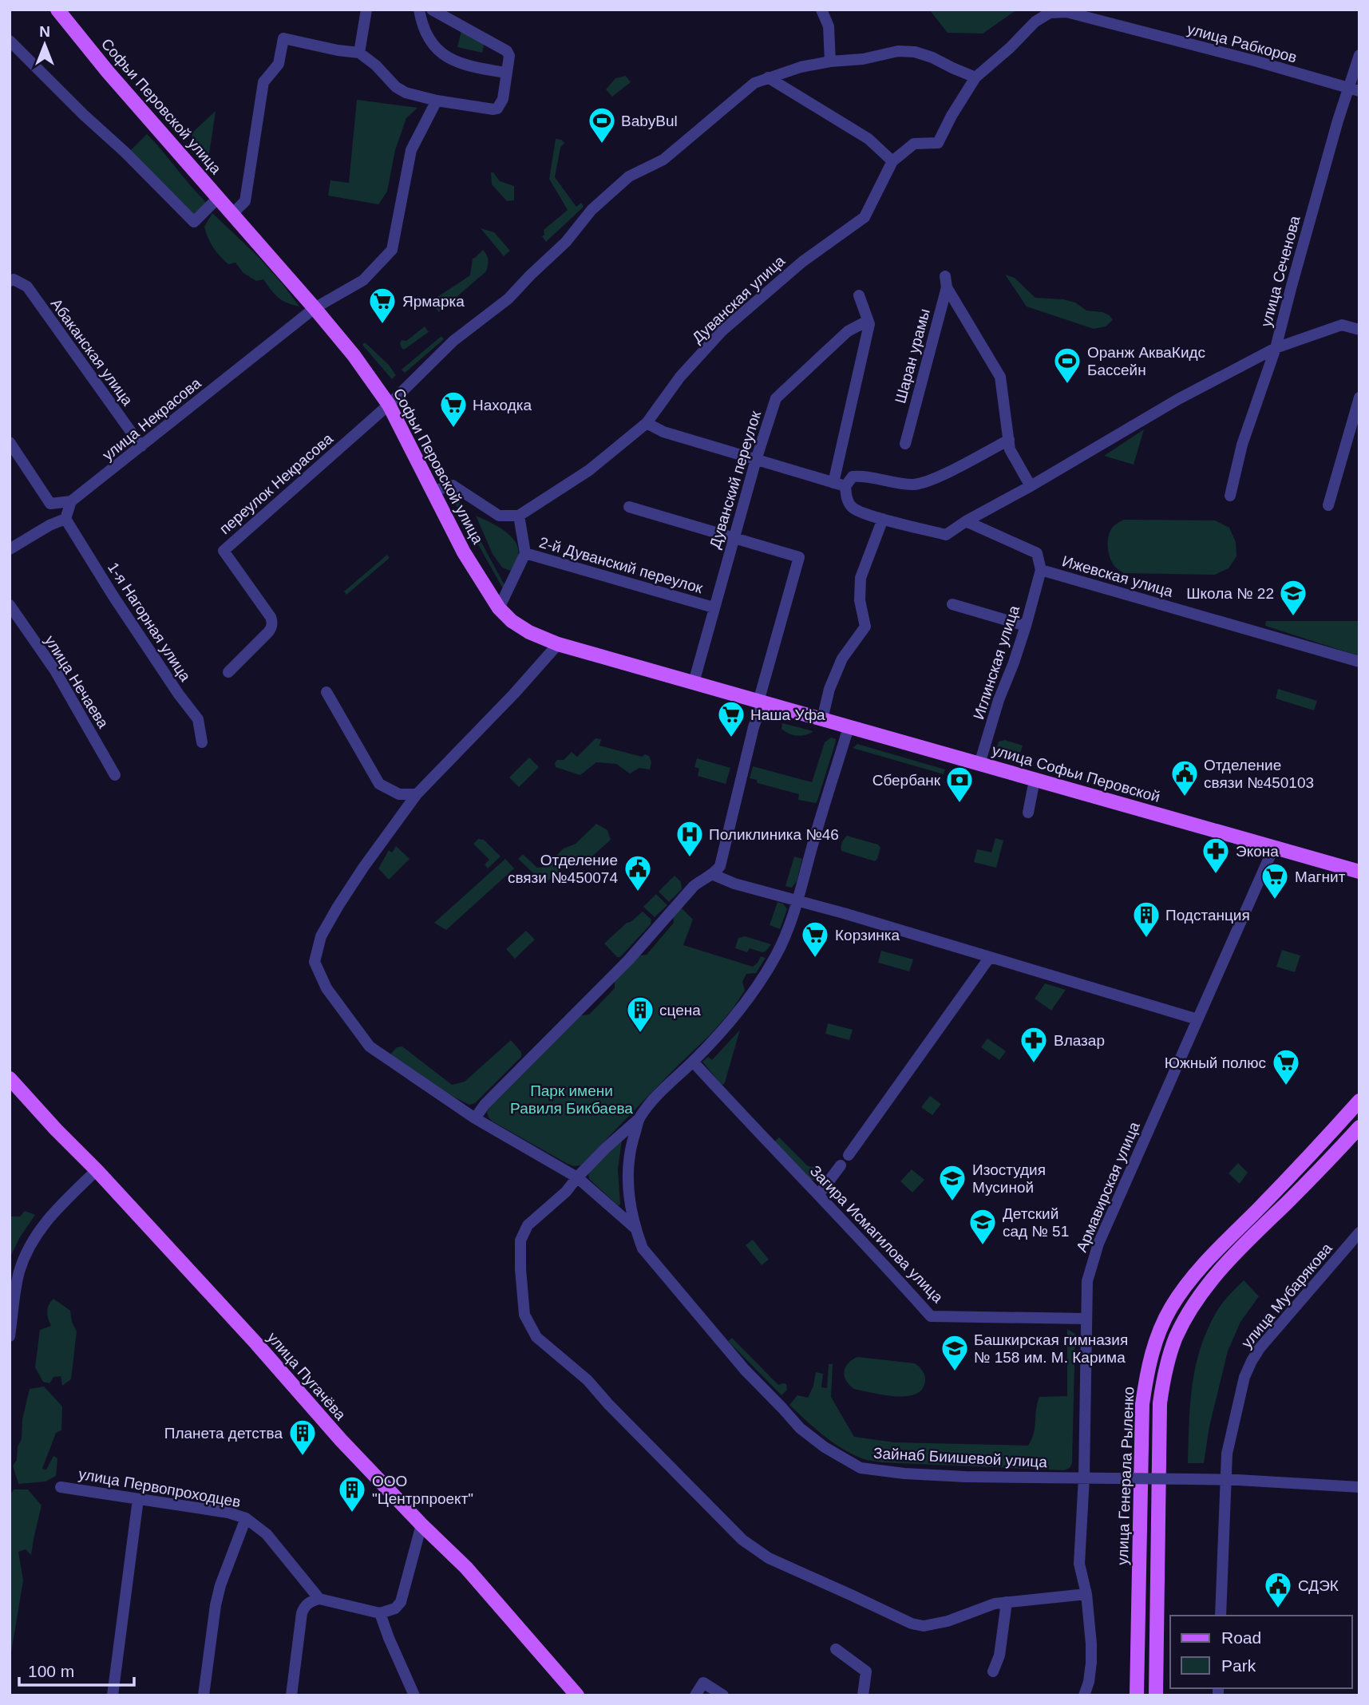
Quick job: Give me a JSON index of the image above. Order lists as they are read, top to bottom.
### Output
{
  "streets": {
    "main road": [
      "Софьи Перовской улица",
      "улица Софьи Перовской",
      "улица Пугачёва",
      "улица Генерала Рыленко"
    ],
    "street": [
      "улица Рабкоров",
      "улица Сеченова",
      "Дуванская улица",
      "Абаканская улица",
      "Шаран урамы",
      "улица Некрасова",
      "Дуванский переулок",
      "переулок Некрасова",
      "2-й Дуванский переулок",
      "Ижевская улица",
      "1-я Нагорная улица",
      "Иглинская улица",
      "улица Нечаева",
      "Армавирская улица",
      "Загира Исмагилова улица",
      "улица Мубарякова",
      "Зайнаб Биишевой улица",
      "улица Первопроходцев"
    ]
  },
  "crossings": [
    ["улица Рабкоров", "улица Сеченова"],
    ["улица Рабкоров", "Дуванская улица"],
    ["Софьи Перовской улица", "улица Некрасова"],
    ["Софьи Перовской улица", "Дуванский переулок"],
    ["Софьи Перовской улица", "переулок Некрасова"],
    ["Софьи Перовской улица", "улица Софьи Перовской"],
    ["Софьи Перовской улица", "Зайнаб Биишевой улица"],
    ["Дуванская улица", "2-й Дуванский переулок"],
    ["Абаканская улица", "улица Некрасова"],
    ["Дуванский переулок", "2-й Дуванский переулок"],
    ["Ижевская улица", "Иглинская улица"],
    ["Иглинская улица", "улица Софьи Перовской"],
    ["улица Софьи Перовской", "Армавирская улица"],
    ["улица Софьи Перовской", "Зайнаб Биишевой улица"],
    ["Армавирская улица", "Загира Исмагилова улица"],
    ["Армавирская улица", "Зайнаб Биишевой улица"],
    ["Загира Исмагилова улица", "Зайнаб Биишевой улица"],
    ["улица Мубарякова", "Зайнаб Биишевой улица"]
  ],
  "parks": ["Парк имени Равиля Бикбаева"],
  "places": {
    "sports": ["BabyBul", "Оранж АкваКидс Бассейн"],
    "supermarket": [
      "Ярмарка",
      "Находка",
      "Наша Уфа",
      "Магнит",
      "Корзинка",
      "Южный полюс"
    ],
    "school or university": [
      "Школа № 22",
      "Изостудия Мусиной",
      "Детский сад № 51",
      "Башкирская гимназия № 158 им. М. Карима"
    ],
    "public building": ["Отделение связи №450103", "Отделение связи №450074", "СДЭК"],
    "bank": ["Сбербанк"],
    "hospital": ["Поликлиника №46"],
    "pharmacy": ["Экона", "Влазар"],
    "building": [
      "Подстанция",
      "сцена",
      "Планета детства",
      "ООО \"Центрпроект\""
    ]
  },
  "legend": ["Road", "Park"],
  "scale_bar": "100 m",
  "north": "top"
}
